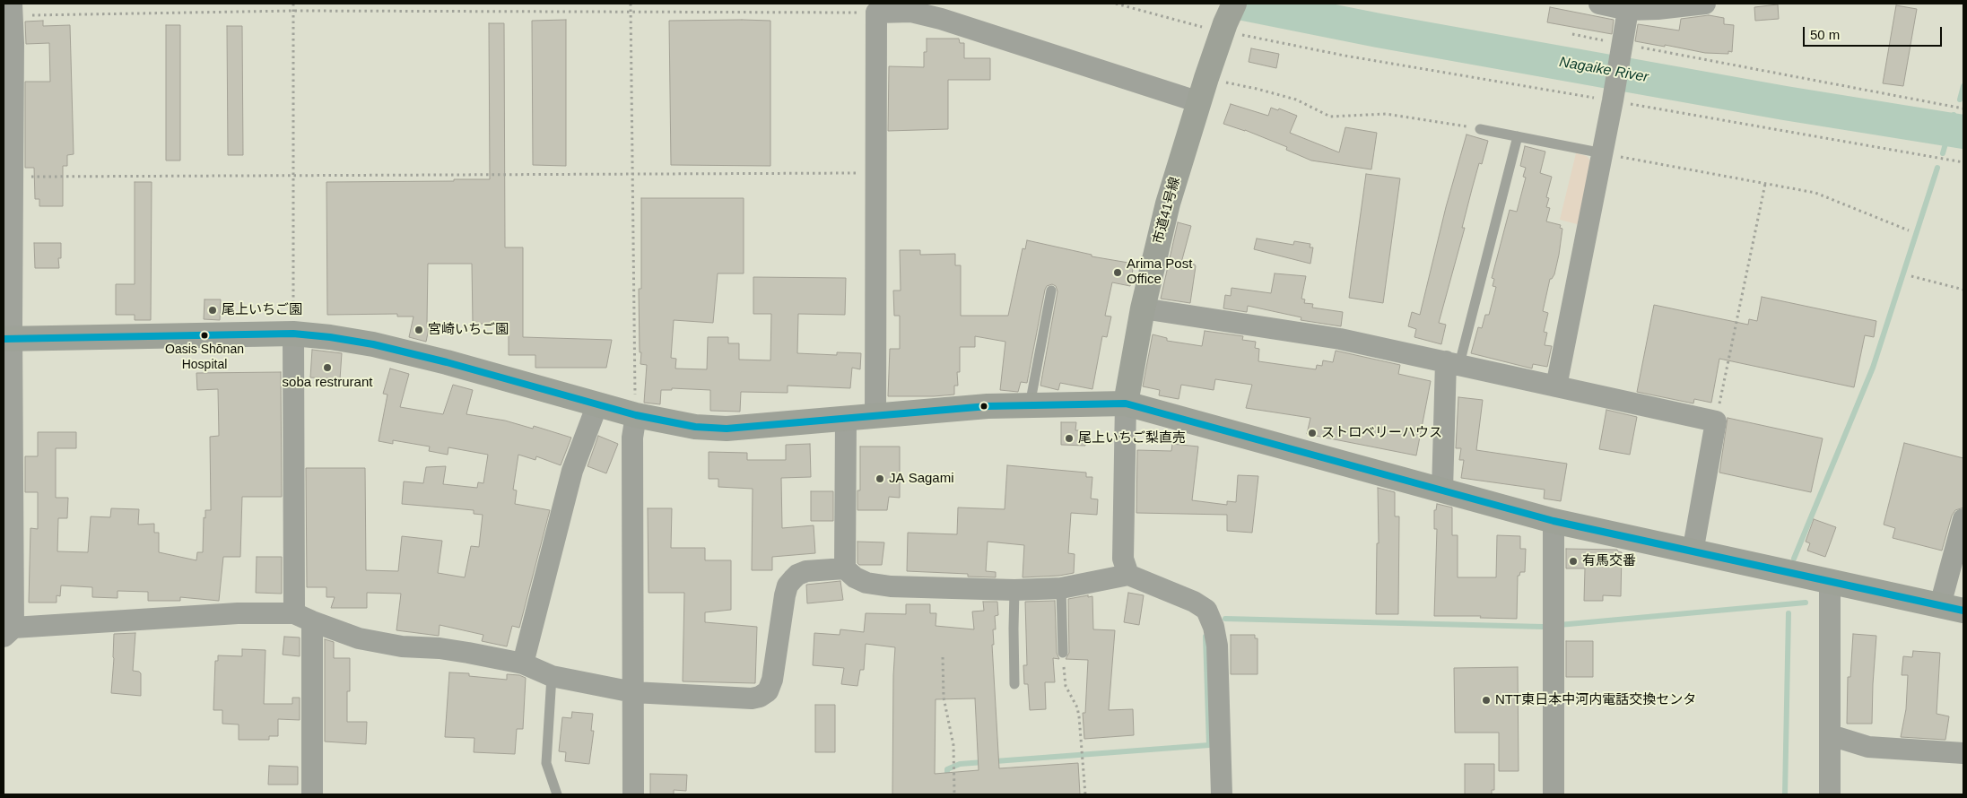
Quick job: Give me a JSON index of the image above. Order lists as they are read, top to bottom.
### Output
{
  "streets": {
    "street": ["市道41号線"]
  },
  "water": ["Nagaike River"],
  "places": [
    "Arima Post Office",
    "尾上いちご園",
    "宮崎いちご園",
    "Oasis Shōnan Hospital",
    "soba restrurant",
    "ストロベリーハウス",
    "尾上いちご梨直売",
    "JA Sagami",
    "有馬交番",
    "NTT東日本中河内電話交換センタ"
  ],
  "scale_bar": "50 m"
}
